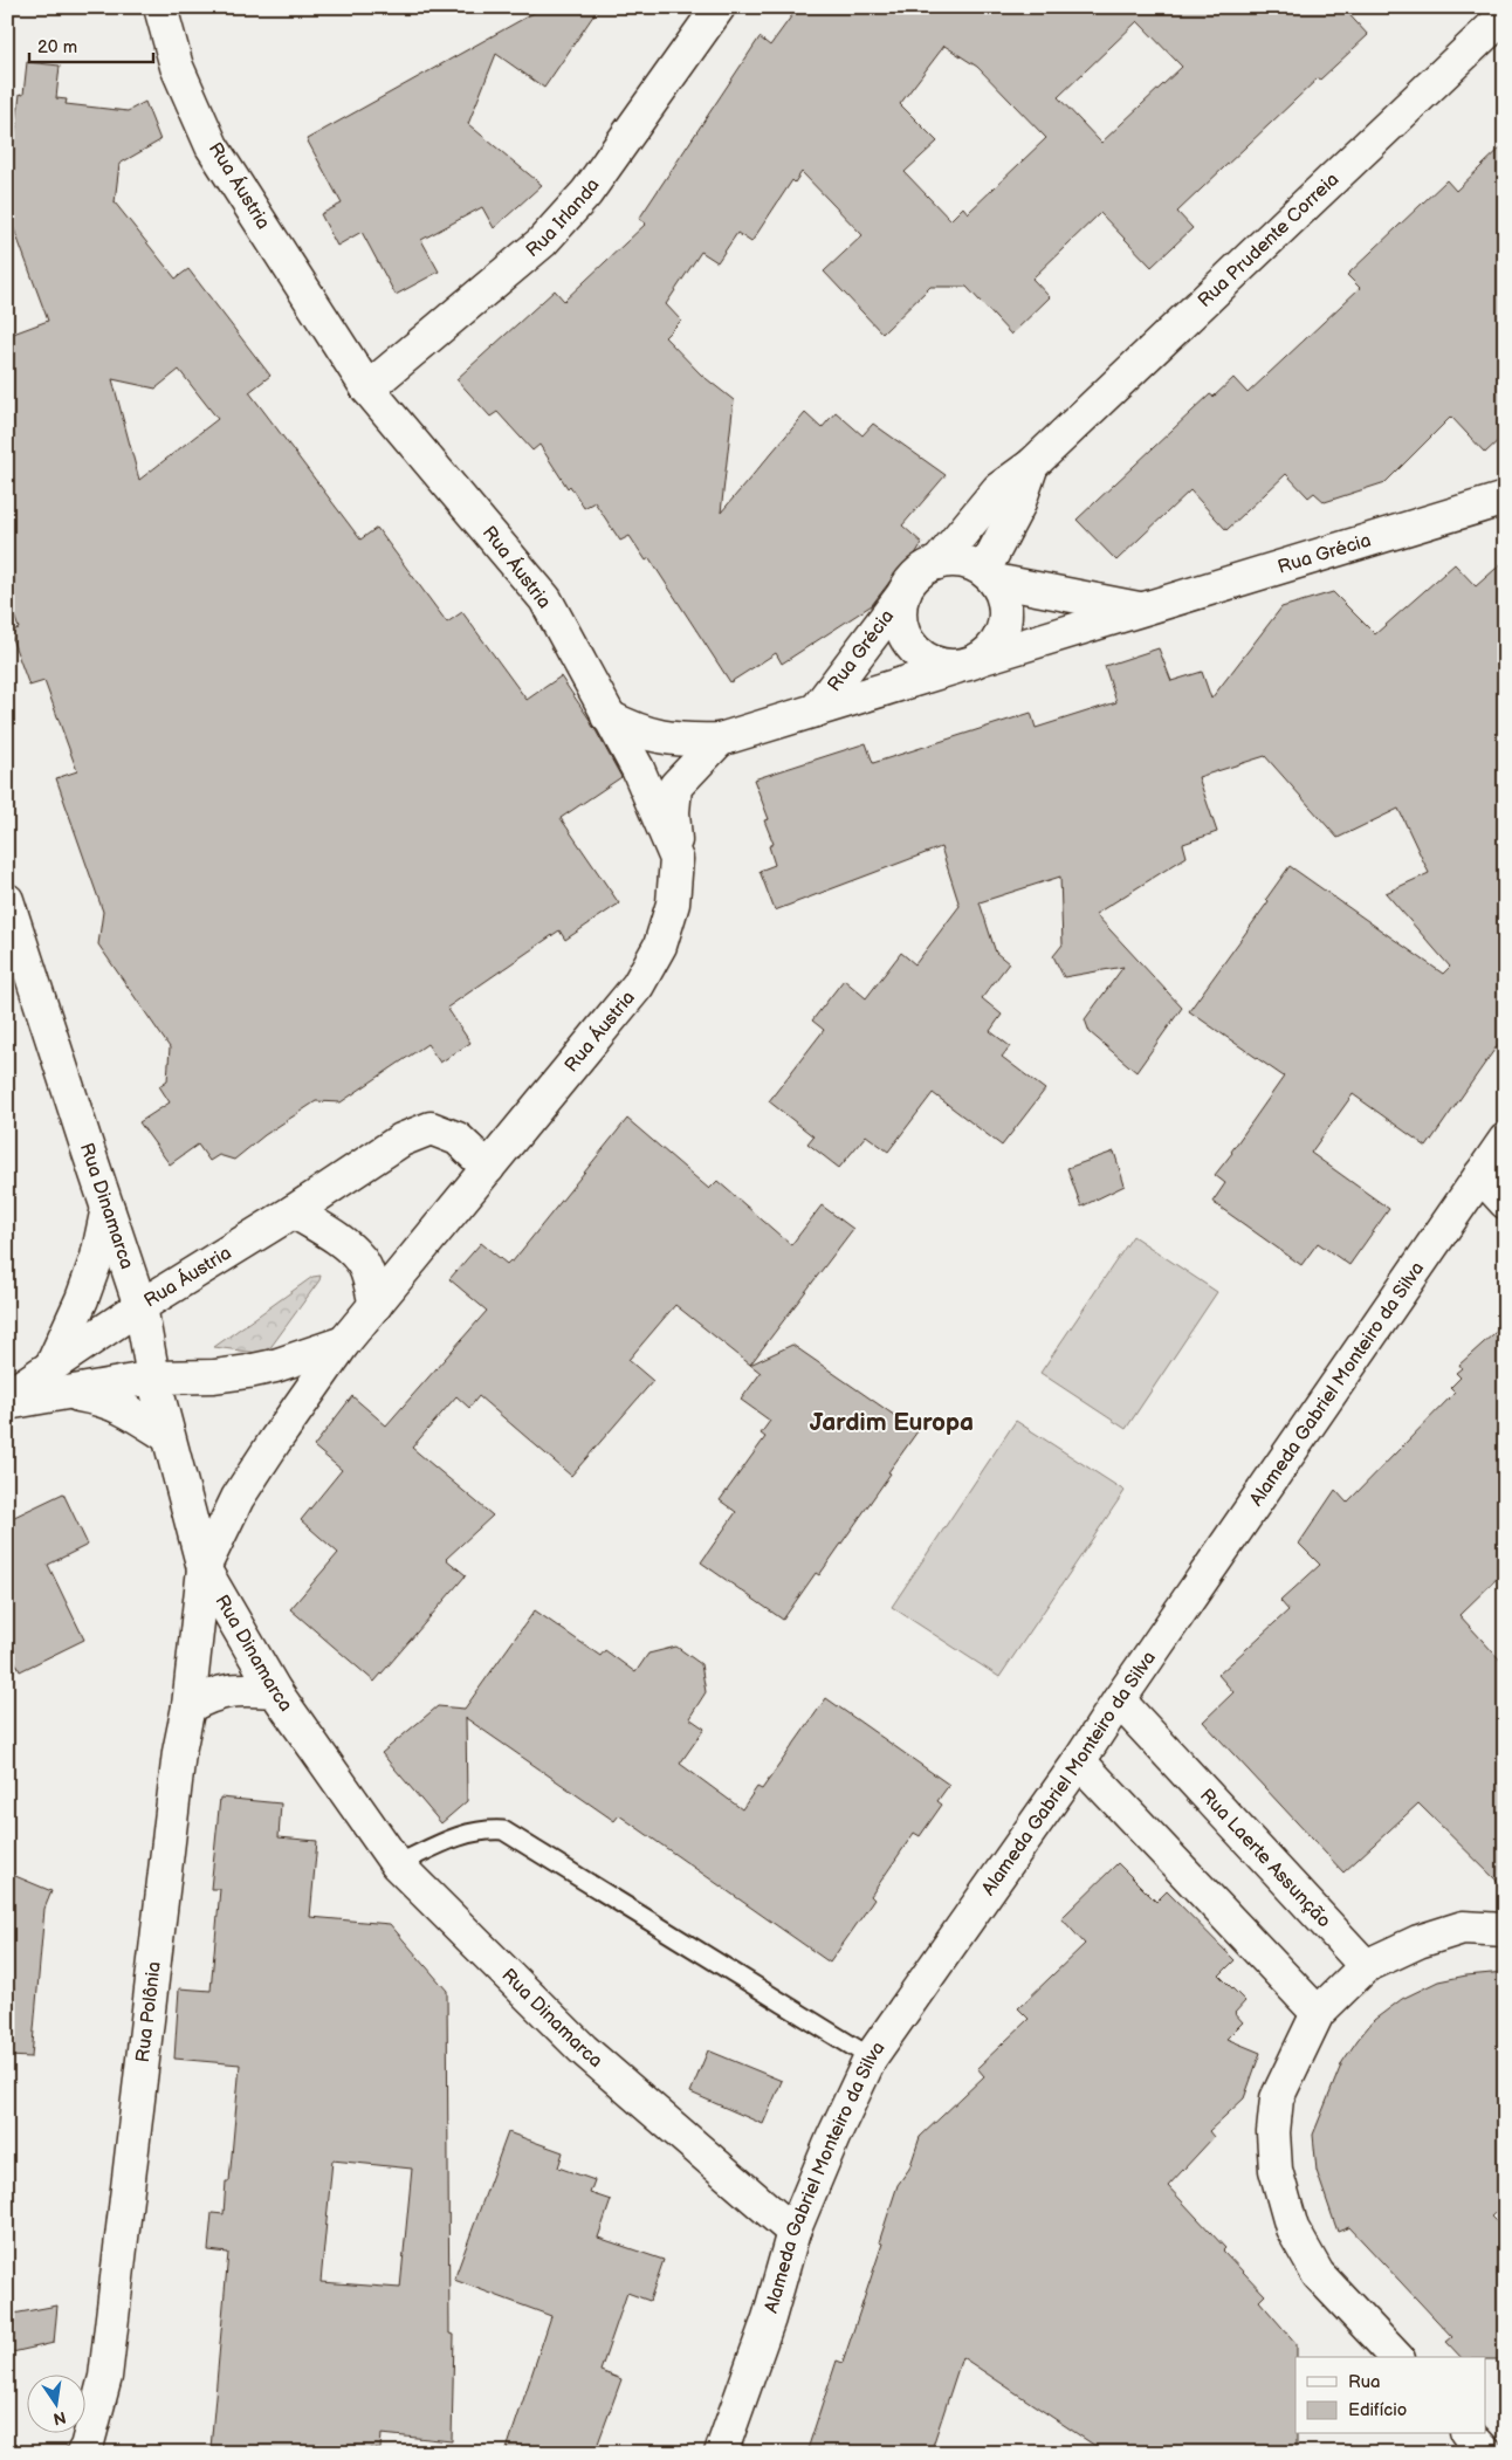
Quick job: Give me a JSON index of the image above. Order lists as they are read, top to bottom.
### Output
{
  "streets": {
    "street": [
      "Rua Áustria",
      "Rua Irlanda",
      "Rua Prudente Correia",
      "Rua Grécia",
      "Rua Dinamarca",
      "Alameda Gabriel Monteiro da Silva",
      "Rua Laerte Assunção",
      "Rua Polônia"
    ]
  },
  "crossings": [
    ["Rua Áustria", "Rua Irlanda"],
    ["Rua Áustria", "Rua Grécia"],
    ["Rua Áustria", "Rua Dinamarca"],
    ["Rua Áustria", "Rua Polônia"],
    ["Rua Prudente Correia", "Rua Grécia"],
    ["Rua Dinamarca", "Alameda Gabriel Monteiro da Silva"],
    ["Rua Dinamarca", "Rua Polônia"],
    ["Alameda Gabriel Monteiro da Silva", "Rua Laerte Assunção"]
  ],
  "districts": ["Jardim Europa"],
  "legend": ["Rua", "Edifício"],
  "scale_bar": "20 m",
  "north": "bottom"
}
